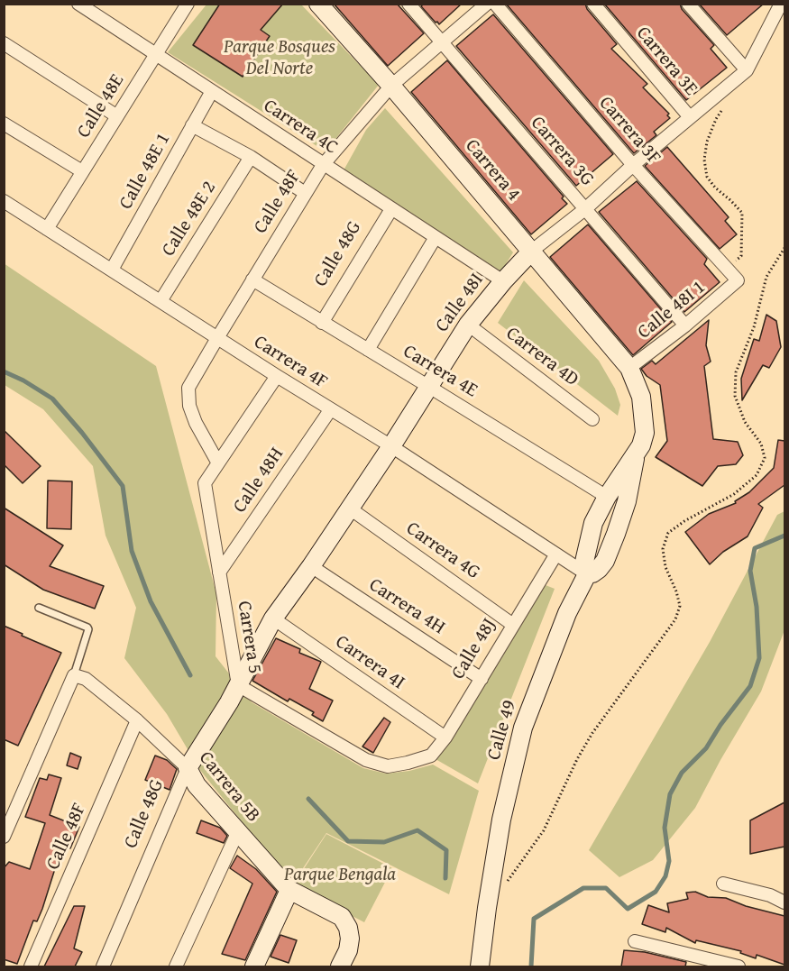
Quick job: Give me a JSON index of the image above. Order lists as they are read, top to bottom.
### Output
{
  "streets": {
    "main road": [
      "Carrera 4",
      "Calle 48G",
      "Calle 48I",
      "Calle 49",
      "Carrera 5B"
    ],
    "street": [
      "Carrera 3E",
      "Calle 48E",
      "Carrera 4C",
      "Carrera 3F",
      "Carrera 3G",
      "Calle 48E 1",
      "Calle 48F",
      "Calle 48E 2",
      "Calle 48I 1",
      "Carrera 4D",
      "Carrera 4F",
      "Carrera 4E",
      "Calle 48H",
      "Carrera 4G",
      "Carrera 4H",
      "Carrera 5",
      "Calle 48J",
      "Carrera 4I"
    ]
  },
  "crossings": [
    ["Carrera 3E", "Calle 48I"],
    ["Calle 48E", "Carrera 4C"],
    ["Calle 48E", "Carrera 4F"],
    ["Carrera 4C", "Calle 48E 1"],
    ["Carrera 4C", "Calle 48F"],
    ["Carrera 4C", "Calle 48G"],
    ["Carrera 4C", "Calle 48I"],
    ["Carrera 3F", "Calle 48I"],
    ["Carrera 3F", "Calle 48I 1"],
    ["Carrera 3G", "Calle 48F"],
    ["Carrera 3G", "Calle 48I"],
    ["Carrera 3G", "Calle 48I 1"],
    ["Carrera 4", "Calle 48F"],
    ["Carrera 4", "Calle 48I"],
    ["Carrera 4", "Calle 48I 1"],
    ["Calle 48E 1", "Carrera 4F"],
    ["Calle 48F", "Carrera 4F"],
    ["Calle 48F", "Carrera 4E"],
    ["Calle 48F", "Carrera 5"],
    ["Calle 48F", "Carrera 5B"],
    ["Calle 48E 2", "Carrera 4F"],
    ["Calle 48G", "Calle 48I"],
    ["Calle 48G", "Carrera 4E"],
    ["Calle 48G", "Carrera 5"],
    ["Calle 48G", "Carrera 5B"],
    ["Calle 48I", "Carrera 4D"],
    ["Calle 48I", "Carrera 4F"],
    ["Calle 48I", "Carrera 4E"],
    ["Calle 48I", "Carrera 4G"],
    ["Calle 48I", "Carrera 4H"],
    ["Calle 48I", "Carrera 5"],
    ["Calle 48I", "Carrera 4I"],
    ["Carrera 4F", "Calle 48H"],
    ["Carrera 4F", "Calle 48J"],
    ["Calle 48H", "Carrera 5"],
    ["Carrera 4G", "Calle 48J"],
    ["Carrera 4H", "Calle 48J"],
    ["Carrera 5", "Calle 48J"],
    ["Calle 48J", "Carrera 4I"]
  ],
  "parks": ["Parque Bosques Del Norte", "Parque Bengala"]
}
